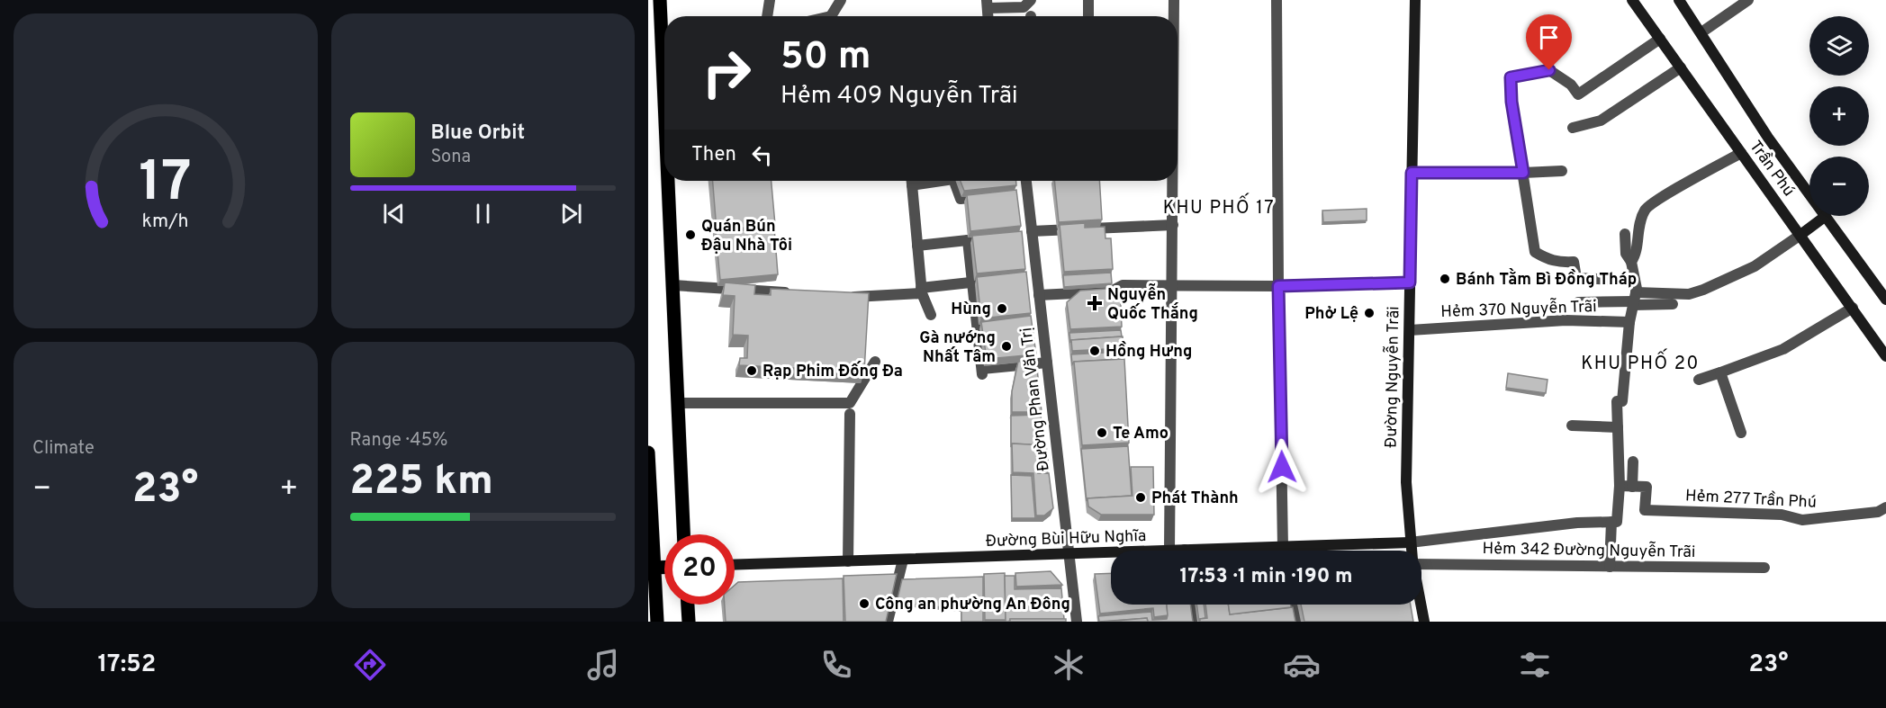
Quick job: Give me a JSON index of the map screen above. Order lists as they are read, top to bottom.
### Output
{
  "streets": {
    "main road": ["Trần Phú", "Đường Nguyễn Trãi", "Đường Bùi Hữu Nghĩa"],
    "street": [
      "Hẻm 370 Nguyễn Trãi",
      "Đường Phan Văn Trị",
      "Hẻm 277 Trần Phú",
      "Hẻm 342 Đường Nguyễn Trãi"
    ]
  },
  "crossings": [
    ["Hẻm 370 Nguyễn Trãi", "Đường Nguyễn Trãi"],
    ["Đường Nguyễn Trãi", "Đường Bùi Hữu Nghĩa"],
    ["Đường Phan Văn Trị", "Đường Bùi Hữu Nghĩa"]
  ],
  "districts": ["KHU PHỐ 17", "KHU PHỐ 20"],
  "places": {
    "other": [
      "Quán Bún Đậu Nhà Tôi",
      "Bánh Tằm Bì Đồng Tháp",
      "Hùng",
      "Phở Lệ",
      "Gà nướng Nhất Tâm",
      "Hồng Hưng",
      "Rạp Phim Đống Đa",
      "Te Amo",
      "Phát Thành",
      "Công an phường An Đông"
    ],
    "health": ["Nguyễn Quốc Thắng"]
  },
  "page": {
    "map_buttons": ["+", "−"],
    "turn": ["50 m", "Hẻm 409 Nguyễn Trãi"],
    "song": ["Blue Orbit", "Sona"],
    "then": "Then",
    "tile": [
      "Climate",
      ["Range · 45%", "225 km"]
    ],
    "heat": ["−", "23°", "+"],
    "limit": "20",
    "trip": "17:53 · 1 min · 190 m",
    "tabs": ["17:52", "23°"],
    "gauge": ["17", "km/h"]
  }
}
